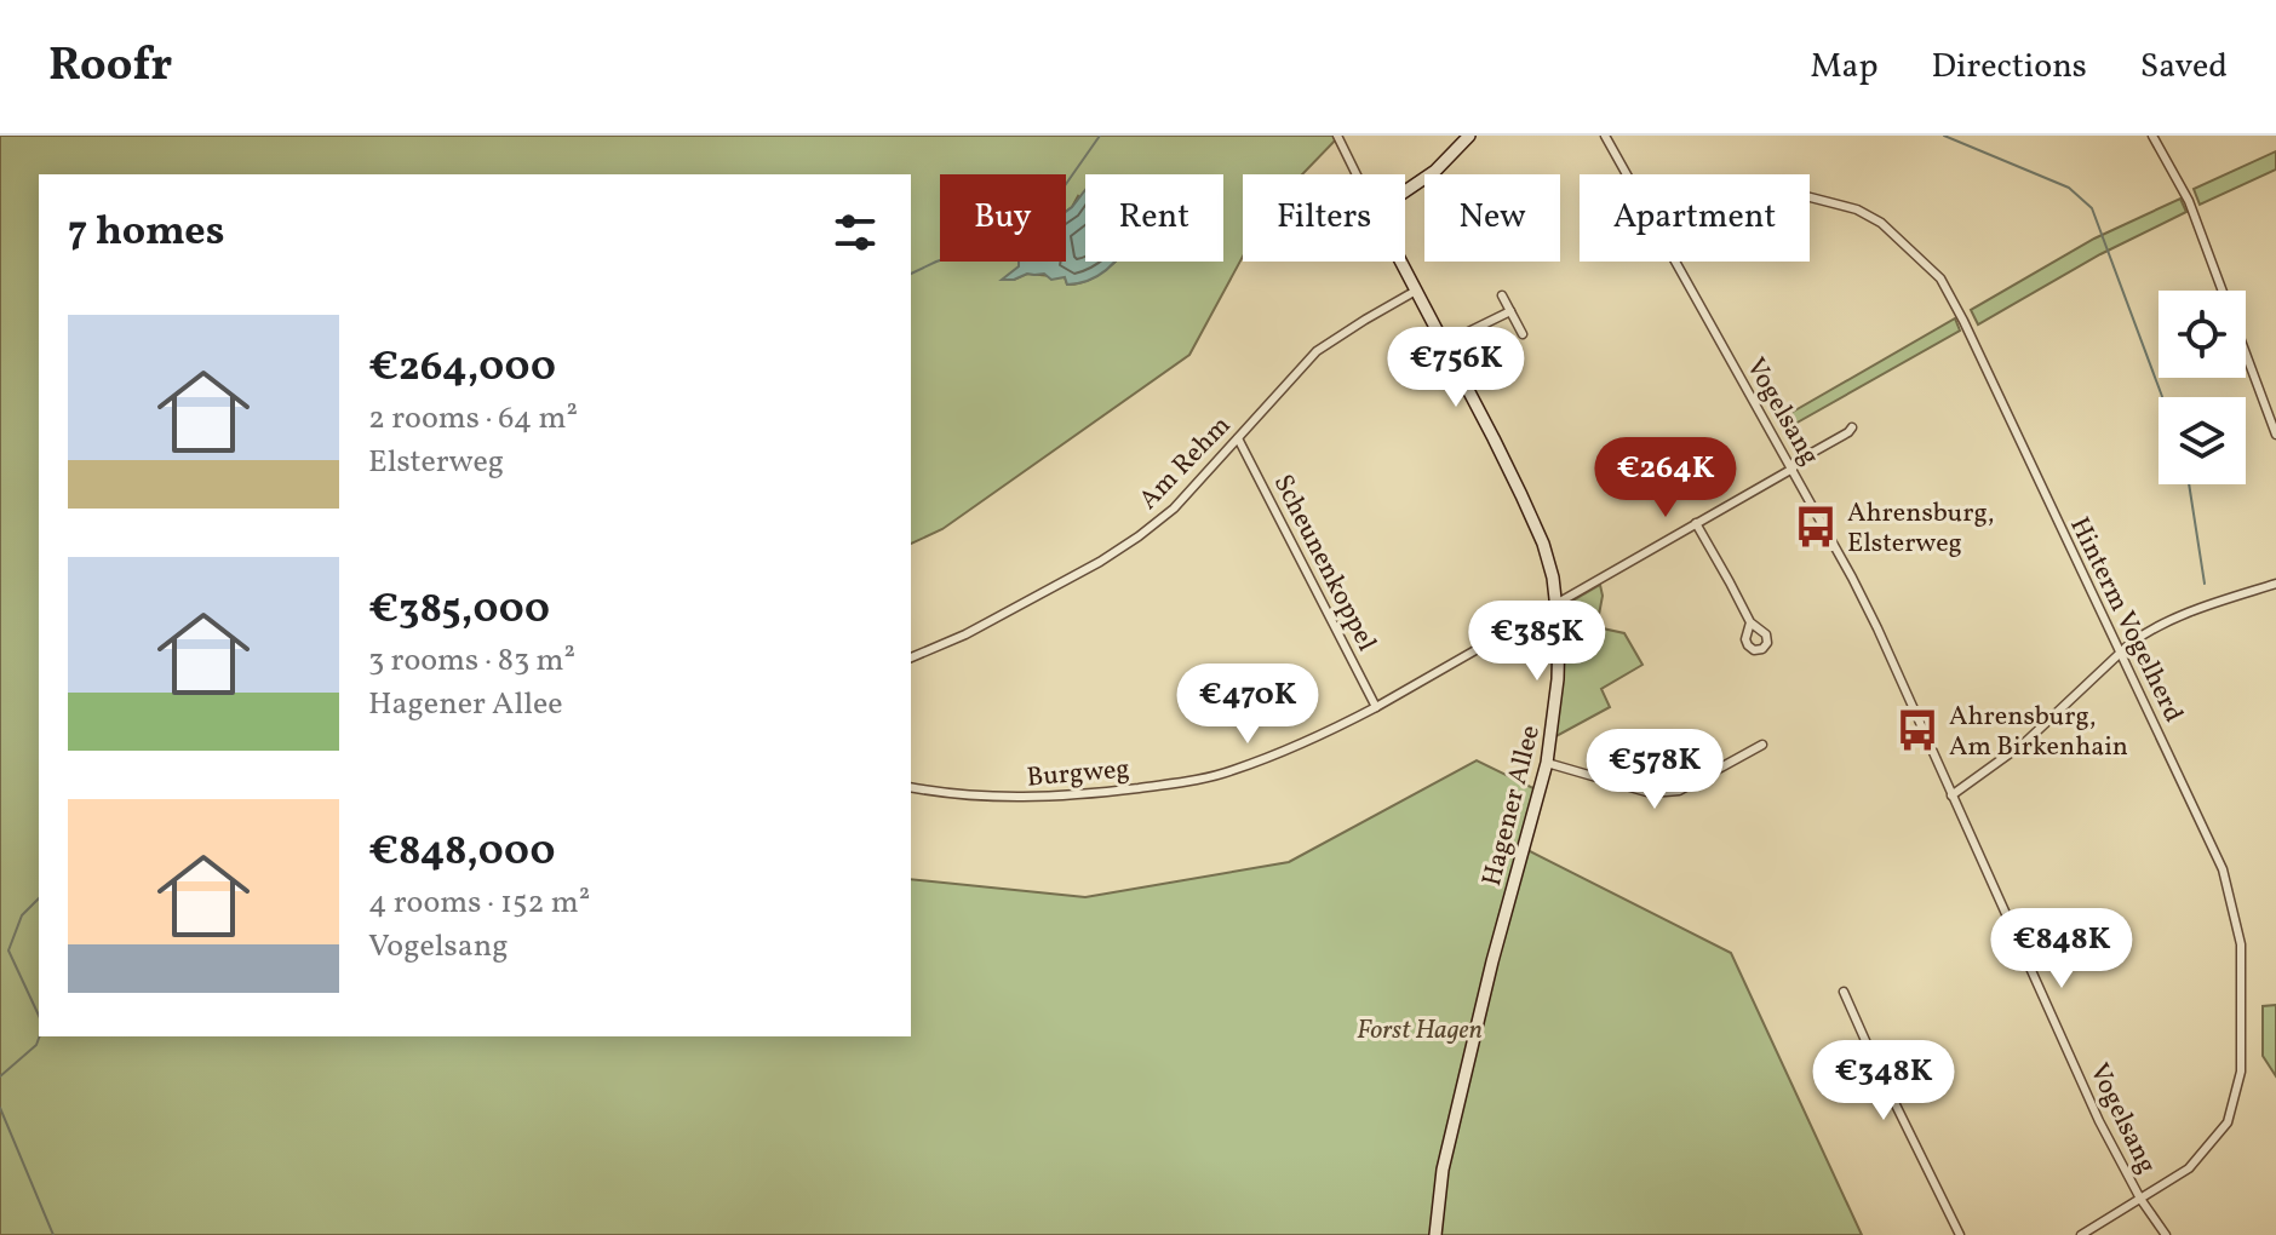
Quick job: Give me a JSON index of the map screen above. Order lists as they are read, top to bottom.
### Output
{
  "streets": {
    "street": [
      "Vogelsang",
      "Am Rehm",
      "Scheunenkoppel",
      "Hinterm Vogelherd",
      "Burgweg",
      "Hagener Allee"
    ]
  },
  "crossings": [
    ["Vogelsang", "Hinterm Vogelherd"],
    ["Vogelsang", "Burgweg"],
    ["Am Rehm", "Scheunenkoppel"],
    ["Am Rehm", "Hagener Allee"],
    ["Scheunenkoppel", "Burgweg"],
    ["Burgweg", "Hagener Allee"]
  ],
  "parks": ["Forst Hagen"],
  "places": {
    "bus stop": ["Ahrensburg, Elsterweg", "Ahrensburg, Am Birkenhain"]
  },
  "page": {
    "header": "Roofr",
    "nav": ["Map", "Directions", "Saved"],
    "chip": [
      "Buy",
      "Rent",
      "Filters",
      "New",
      "Apartment"
    ],
    "heading": "7 homes",
    "list": [
      {
        "name": "€264,000",
        "note": "2 rooms · 64 m² · Elsterweg"
      },
      {
        "name": "€385,000",
        "note": "3 rooms · 83 m² · Hagener Allee"
      },
      {
        "name": "€848,000",
        "note": "4 rooms · 152 m² · Vogelsang"
      }
    ],
    "price": [
      "€756K",
      "€264K",
      "€385K",
      "€470K",
      "€578K",
      "€848K",
      "€348K"
    ]
  }
}
